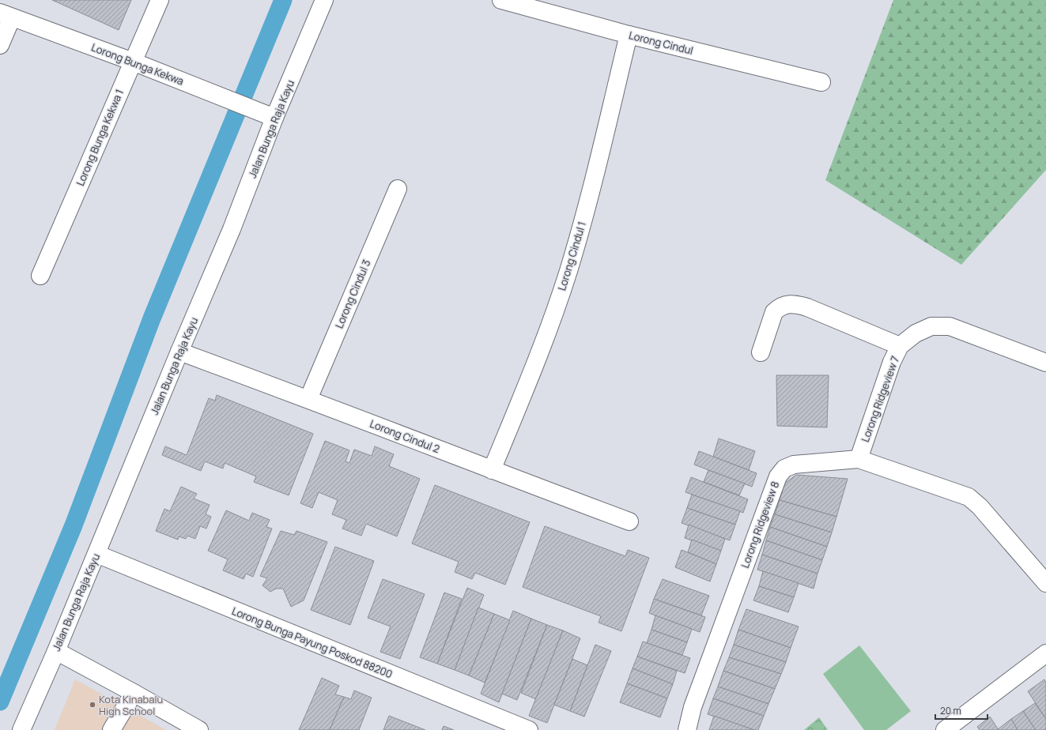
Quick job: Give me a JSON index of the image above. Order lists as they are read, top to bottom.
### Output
{
  "streets": {
    "street": [
      "Lorong Cindul",
      "Lorong Bunga Kekwa",
      "Jalan Bunga Raja Kayu",
      "Lorong Bunga Kekwa 1",
      "Lorong Cindul 1",
      "Lorong Cindul 3",
      "Lorong Ridgeview 7",
      "Lorong Cindul 2",
      "Lorong Ridgeview 8",
      "Lorong Bunga Payung Poskod 88200"
    ]
  },
  "crossings": [
    ["Lorong Cindul", "Lorong Cindul 1"],
    ["Lorong Bunga Kekwa", "Jalan Bunga Raja Kayu"],
    ["Lorong Bunga Kekwa", "Lorong Bunga Kekwa 1"],
    ["Jalan Bunga Raja Kayu", "Lorong Cindul 2"],
    ["Jalan Bunga Raja Kayu", "Lorong Bunga Payung Poskod 88200"],
    ["Lorong Cindul 1", "Lorong Cindul 2"],
    ["Lorong Cindul 3", "Lorong Cindul 2"],
    ["Lorong Ridgeview 7", "Lorong Ridgeview 8"]
  ],
  "places": ["Kota Kinabalu High School"],
  "scale_bar": "20 m"
}
